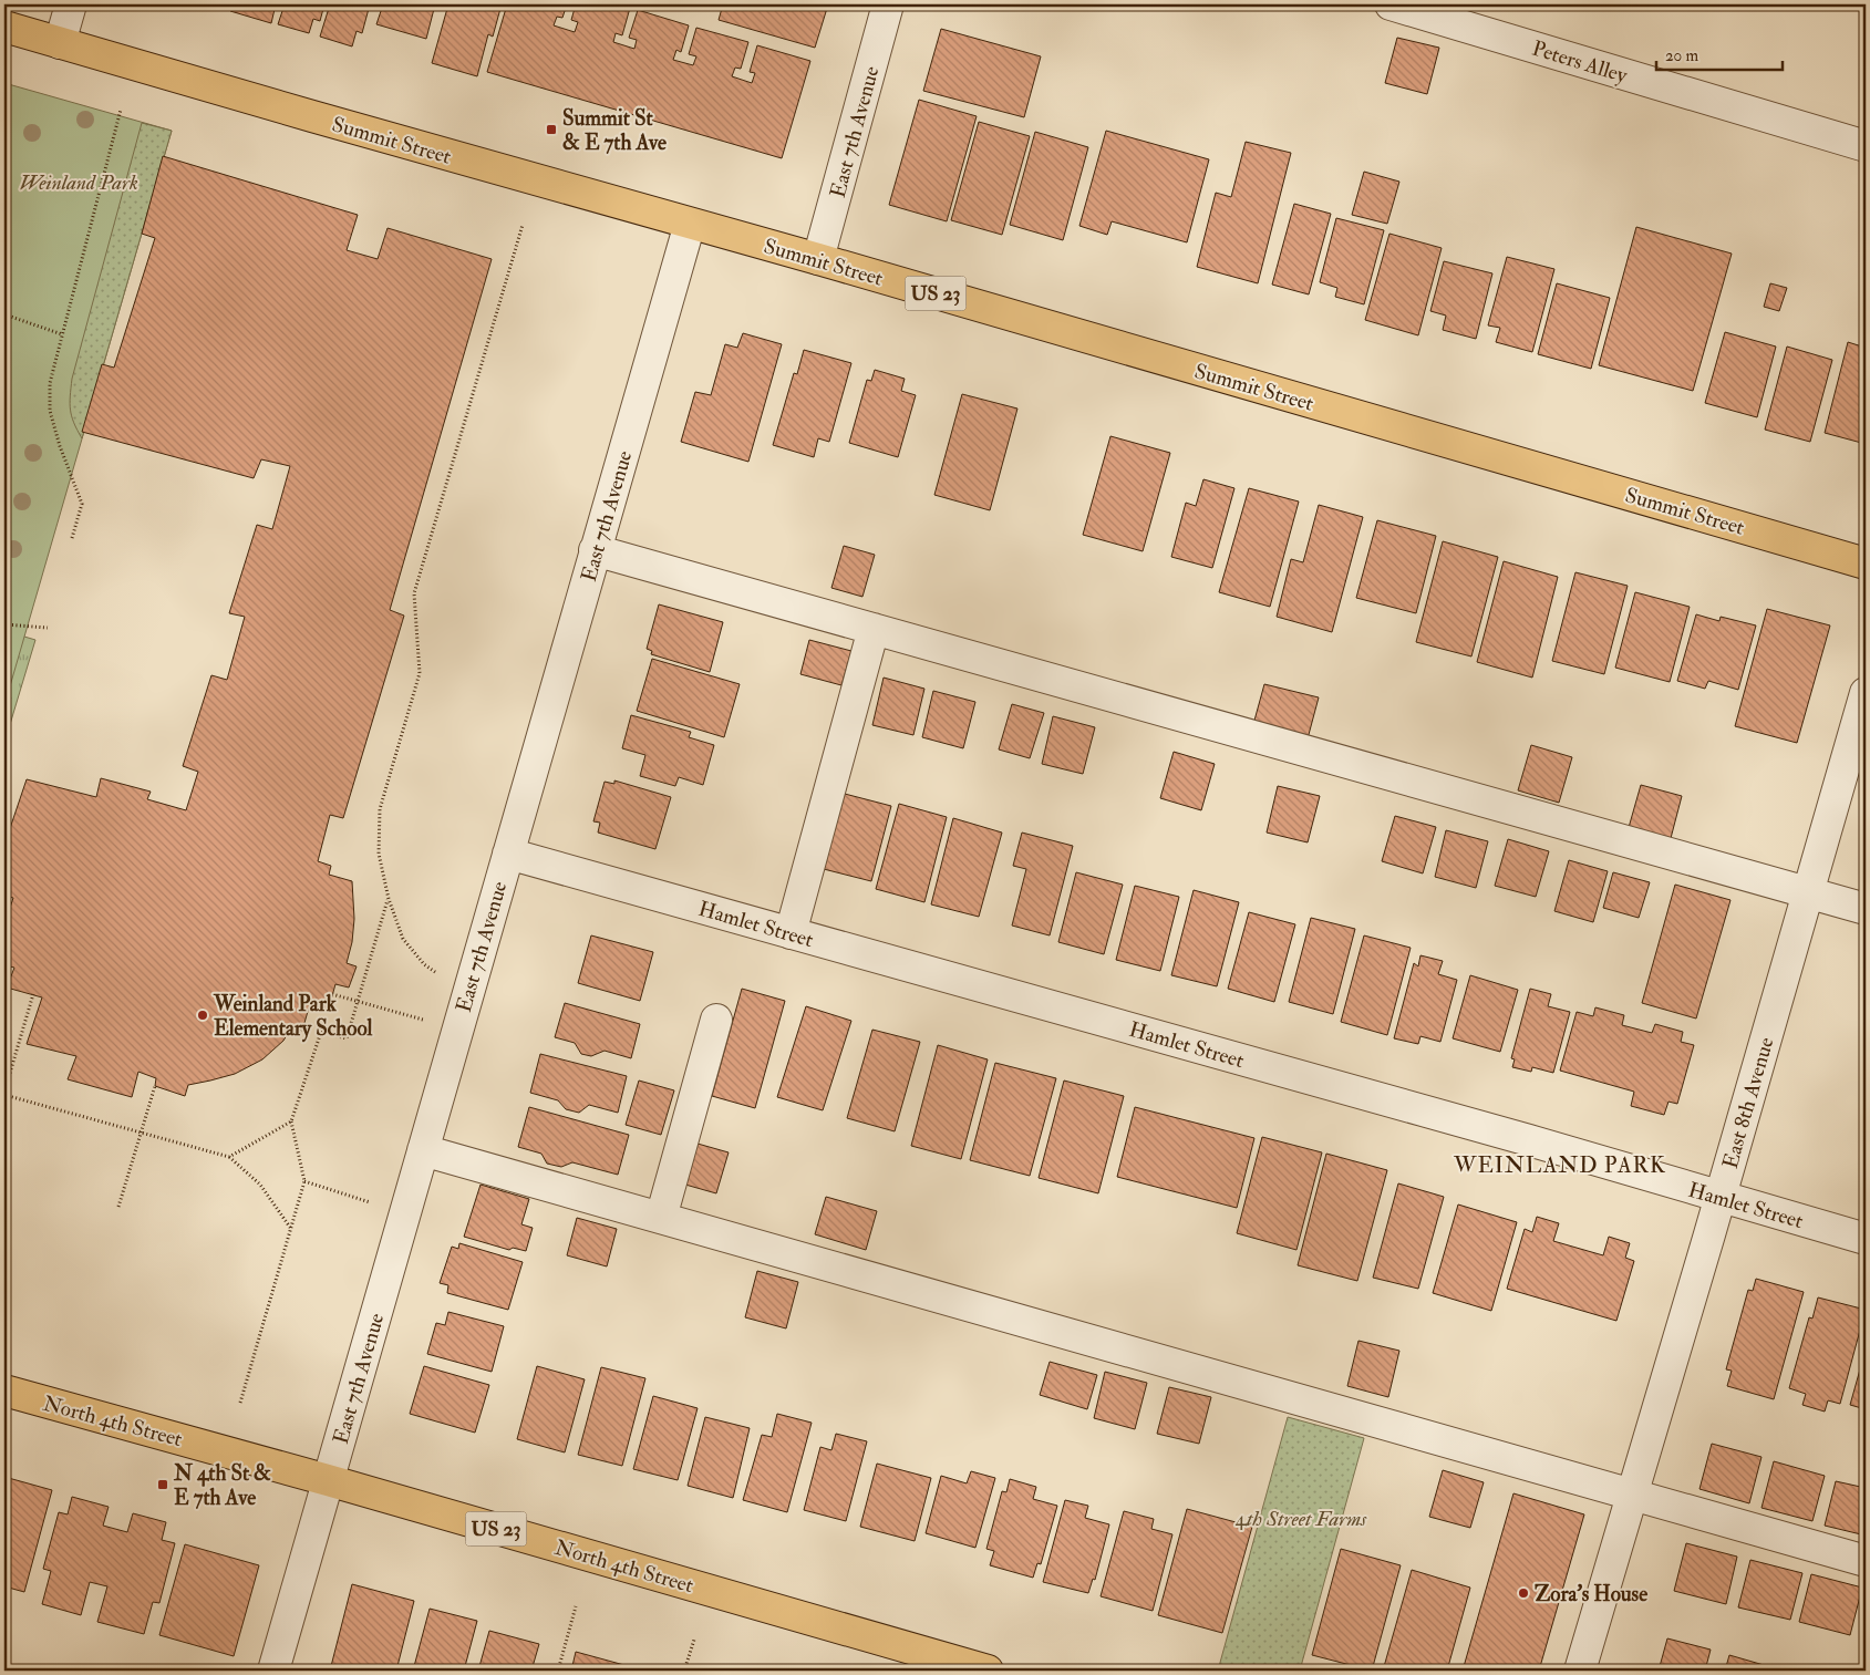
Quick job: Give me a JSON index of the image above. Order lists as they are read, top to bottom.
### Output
{
  "streets": {
    "main road": ["Summit Street", "US 23", "North 4th Street"],
    "street": [
      "Peters Alley",
      "East 7th Avenue",
      "Hamlet Street",
      "East 8th Avenue"
    ]
  },
  "crossings": [
    ["East 7th Avenue", "Summit Street"],
    ["East 7th Avenue", "Hamlet Street"],
    ["East 7th Avenue", "North 4th Street"],
    ["Hamlet Street", "East 8th Avenue"]
  ],
  "districts": ["WEINLAND PARK"],
  "parks": ["Weinland Park", "4th Street Farms"],
  "places": {
    "transit": ["Summit St & E 7th Ave", "N 4th St & E 7th Ave"],
    "other": ["Weinland Park Elementary School", "Zora's House"]
  },
  "scale_bar": "20 m"
}
